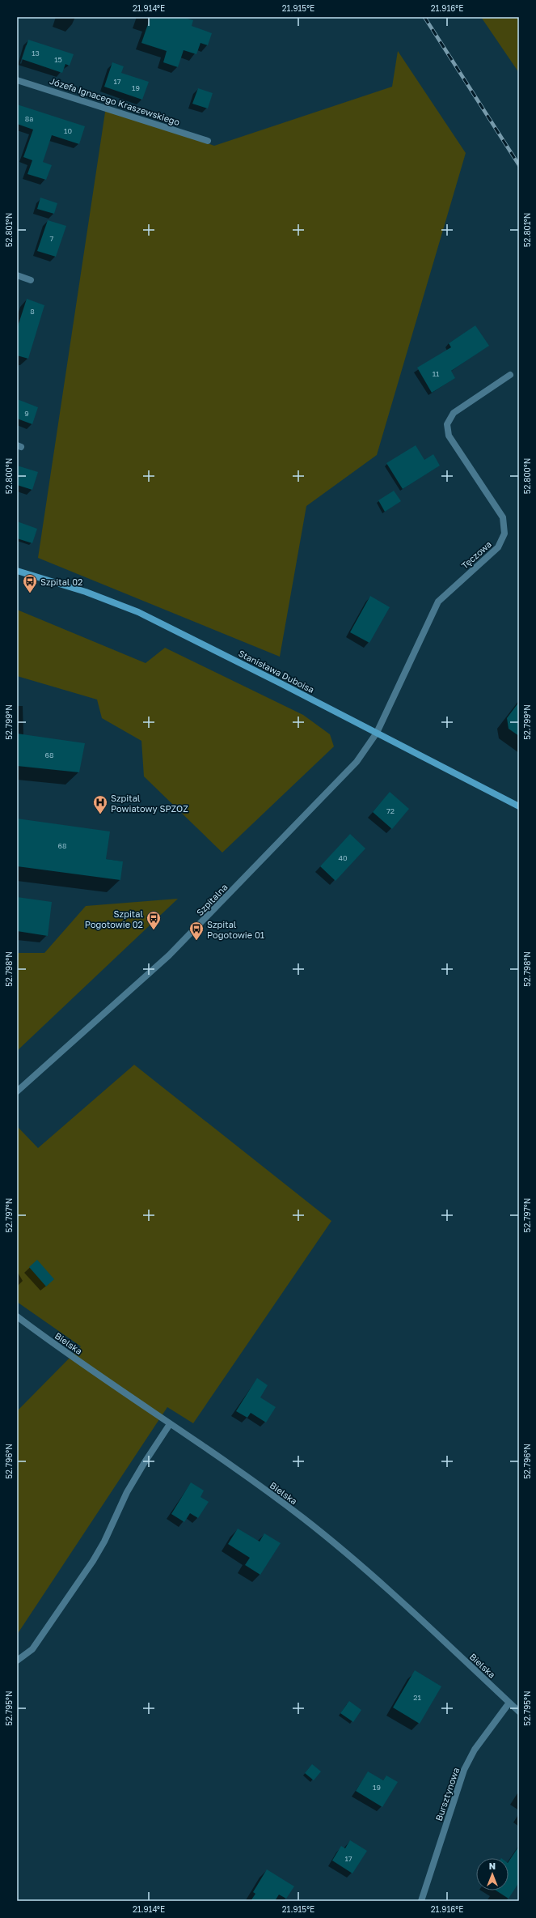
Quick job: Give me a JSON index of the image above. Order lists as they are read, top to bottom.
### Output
{
  "streets": {
    "street": [
      "Józefa Ignacego Kraszewskiego",
      "Tęczowa",
      "Stanisława Duboisa",
      "Szpitalna",
      "Bielska",
      "Bursztynowa"
    ]
  },
  "crossings": [
    ["Tęczowa", "Stanisława Duboisa"],
    ["Tęczowa", "Szpitalna"],
    ["Stanisława Duboisa", "Szpitalna"],
    ["Bielska", "Bursztynowa"]
  ],
  "places": {
    "bus stop": ["Szpital 02", "Szpital Pogotowie 02", "Szpital Pogotowie 01"],
    "hospital": ["Szpital Powiatowy SPZOZ"]
  },
  "house_numbers": [
    "13",
    "15",
    "17",
    "19",
    "8a",
    "10",
    "7",
    "8",
    "11",
    "9",
    "68",
    "72",
    "68",
    "40",
    "21",
    "19",
    "17"
  ],
  "north": "top",
  "coordinates": [
    "21.914°E",
    "21.915°E",
    "21.916°E",
    "52.801°N",
    "52.800°N",
    "52.799°N",
    "52.798°N",
    "52.797°N",
    "52.796°N",
    "52.795°N"
  ]
}
